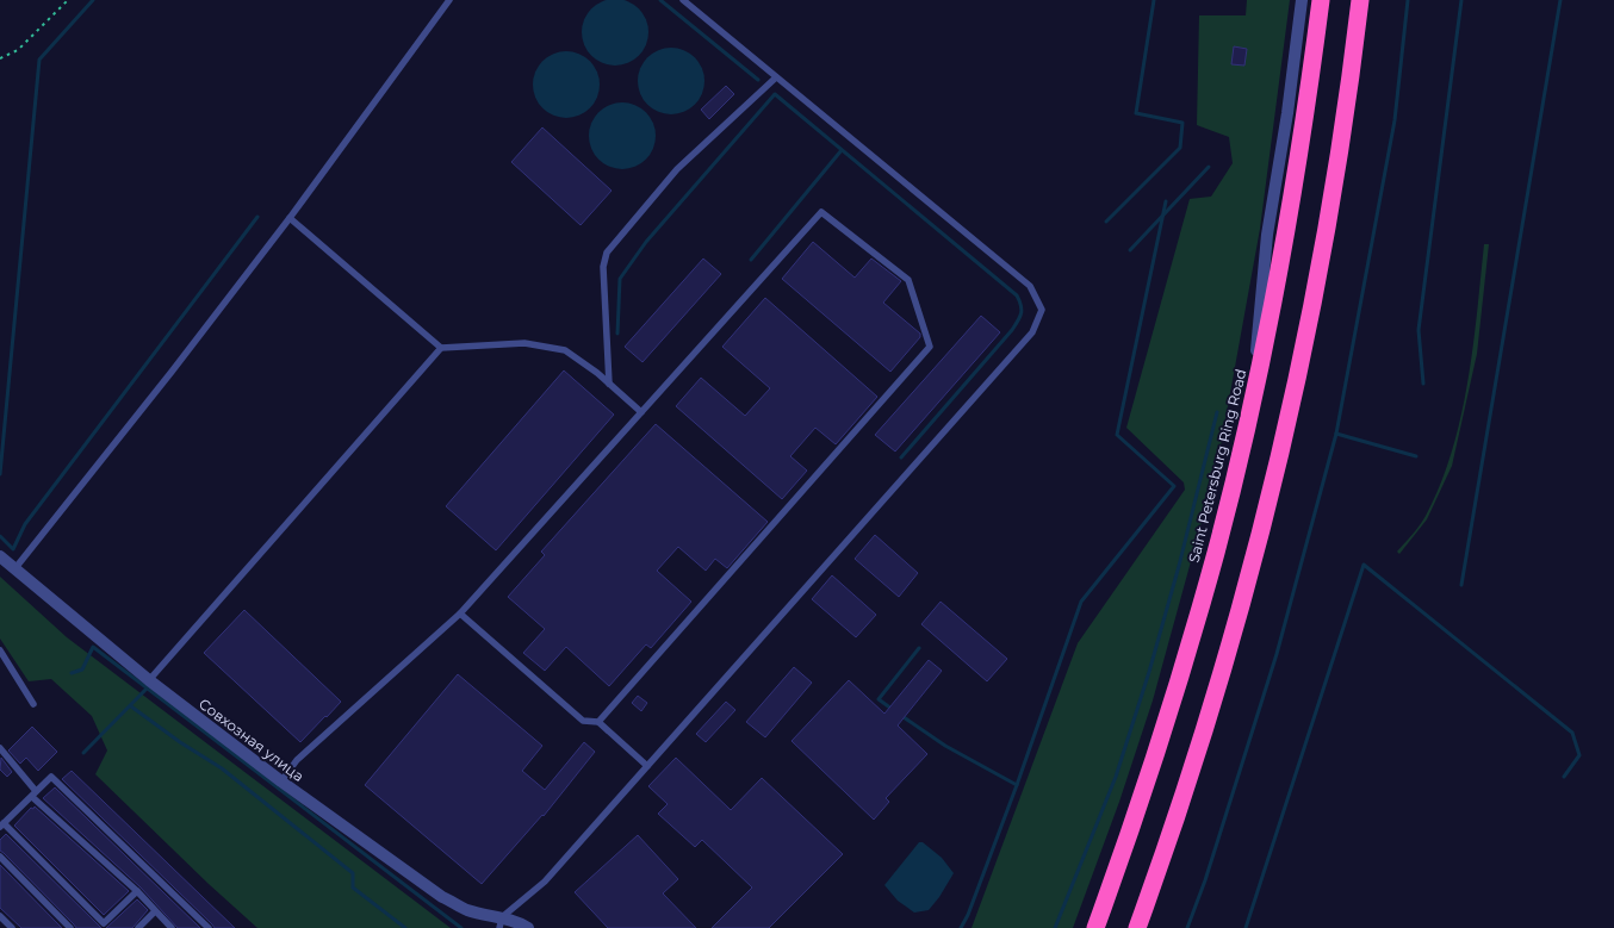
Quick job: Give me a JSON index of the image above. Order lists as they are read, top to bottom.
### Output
{
  "streets": {
    "highway": ["Saint Petersburg Ring Road"],
    "street": ["Совхозная улица"]
  }
}
